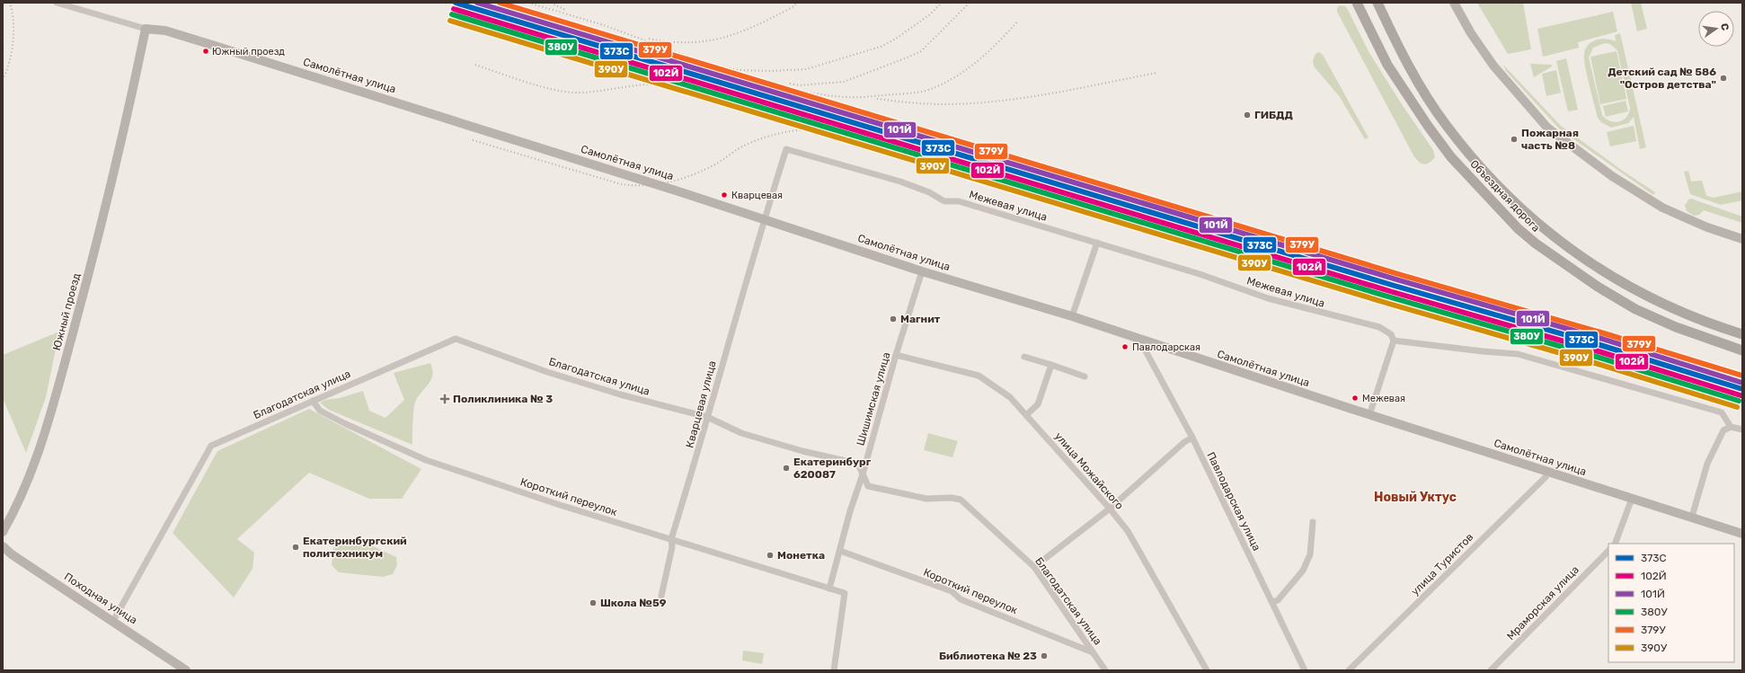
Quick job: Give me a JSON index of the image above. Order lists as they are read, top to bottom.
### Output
{
  "streets": {
    "main road": [
      "Самолётная улица",
      "Объездная дорога",
      "Южный проезд",
      "Походная улица"
    ],
    "street": [
      "Межевая улица",
      "Благодатская улица",
      "Шишимская улица",
      "Кварцевая улица",
      "улица Можайского",
      "Короткий переулок",
      "Павлодарская улица",
      "улица Туристов",
      "Мраморская улица"
    ]
  },
  "crossings": [
    ["Самолётная улица", "Межевая улица"],
    ["Самолётная улица", "Южный проезд"],
    ["Самолётная улица", "Шишимская улица"],
    ["Самолётная улица", "Кварцевая улица"],
    ["Самолётная улица", "Павлодарская улица"],
    ["Самолётная улица", "улица Туристов"],
    ["Межевая улица", "Кварцевая улица"],
    ["Благодатская улица", "Шишимская улица"],
    ["Благодатская улица", "Кварцевая улица"],
    ["Благодатская улица", "Короткий переулок"],
    ["Благодатская улица", "Походная улица"],
    ["Шишимская улица", "улица Можайского"],
    ["Шишимская улица", "Короткий переулок"],
    ["Кварцевая улица", "Короткий переулок"]
  ],
  "districts": ["Новый Уктус"],
  "places": {
    "other": [
      "Южный проезд",
      "Детский сад № 586 \"Остров детства\"",
      "ГИБДД",
      "Пожарная часть №8",
      "Кварцевая",
      "Магнит",
      "Павлодарская",
      "Межевая",
      "Екатеринбург 620087",
      "Екатеринбургский политехникум",
      "Монетка",
      "Школа №59",
      "Библиотека № 23"
    ],
    "health": ["Поликлиника № 3"]
  },
  "lines": [
    "transit line 373C",
    "transit line 101Й",
    "transit line 379У",
    "transit line 102Й",
    "transit line 380У",
    "transit line 390У"
  ],
  "legend": [
    "373C",
    "102Й",
    "101Й",
    "380У",
    "379У",
    "390У"
  ],
  "north": "right"
}
